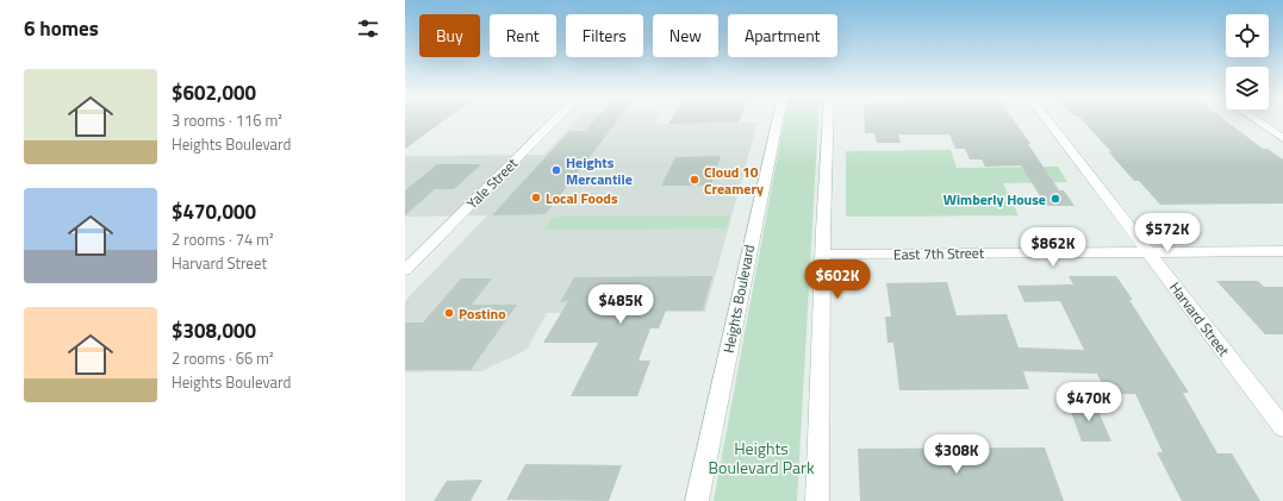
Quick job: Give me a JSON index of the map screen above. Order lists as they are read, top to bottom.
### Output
{
  "streets": {
    "main road": [
      "Yale Street",
      "East 7th Street",
      "Heights Boulevard",
      "Harvard Street"
    ]
  },
  "crossings": [
    ["East 7th Street", "Harvard Street"]
  ],
  "parks": ["Heights Boulevard Park"],
  "places": [
    "Heights Mercantile",
    "Cloud 10 Creamery",
    "Local Foods",
    "Wimberly House",
    "Postino"
  ],
  "page": {
    "heading": "6 homes",
    "chip": [
      "Buy",
      "Rent",
      "Filters",
      "New",
      "Apartment"
    ],
    "list": [
      {
        "name": "$602,000",
        "note": "3 rooms · 116 m² · Heights Boulevard"
      },
      {
        "name": "$470,000",
        "note": "2 rooms · 74 m² · Harvard Street"
      },
      {
        "name": "$308,000",
        "note": "2 rooms · 66 m² · Heights Boulevard"
      }
    ],
    "price": [
      "$572K",
      "$862K",
      "$602K",
      "$485K",
      "$470K",
      "$308K"
    ]
  }
}
